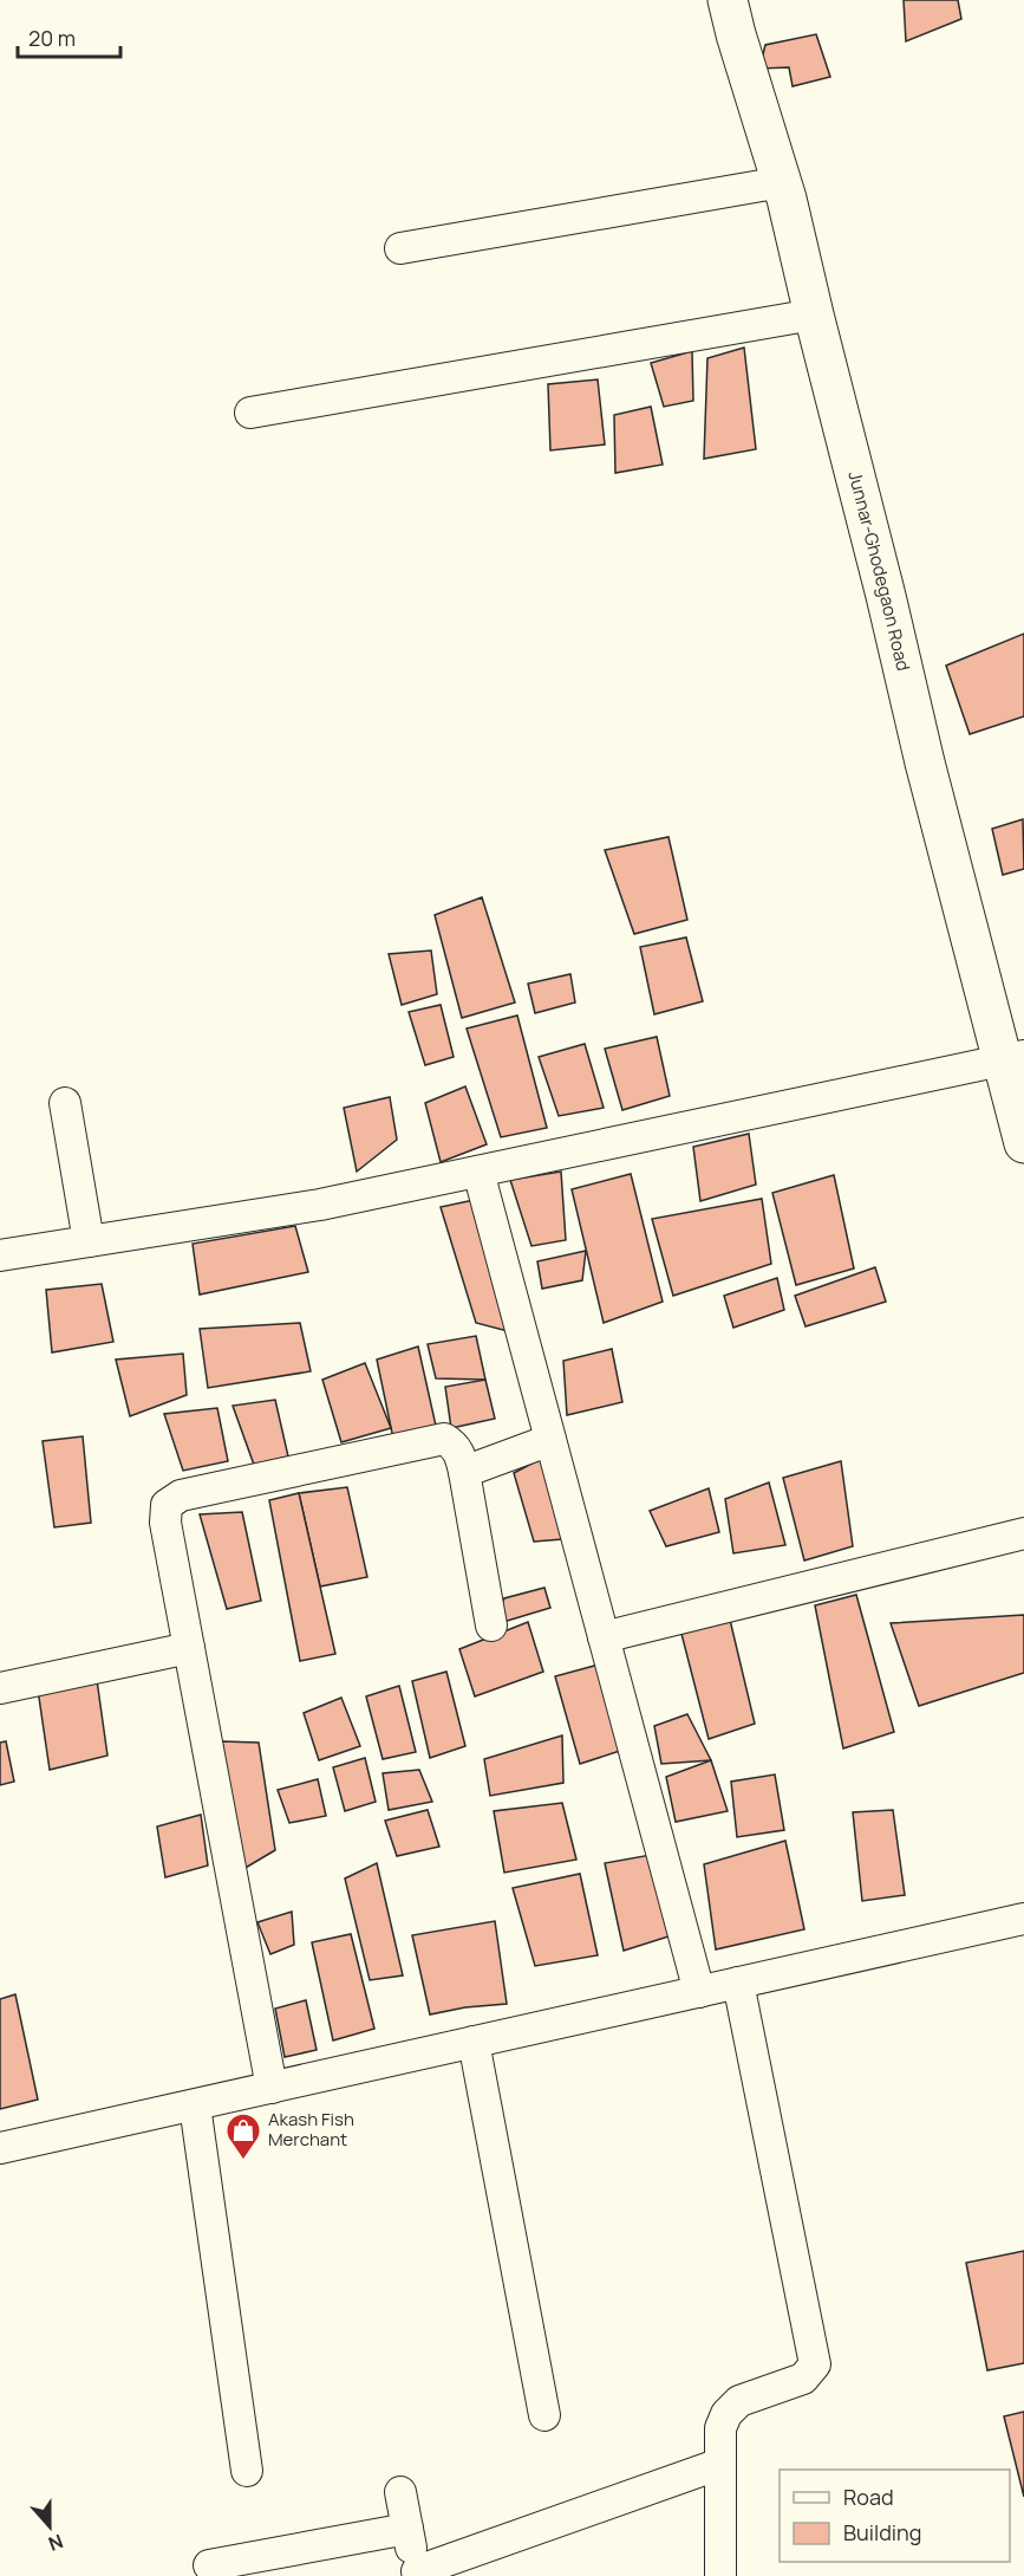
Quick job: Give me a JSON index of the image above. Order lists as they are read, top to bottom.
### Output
{
  "streets": {
    "main road": ["Junnar-Ghodegaon Road"]
  },
  "places": {
    "shop": ["Akash Fish Merchant"]
  },
  "legend": ["Road", "Building"],
  "scale_bar": "20 m",
  "north": "bottom"
}
